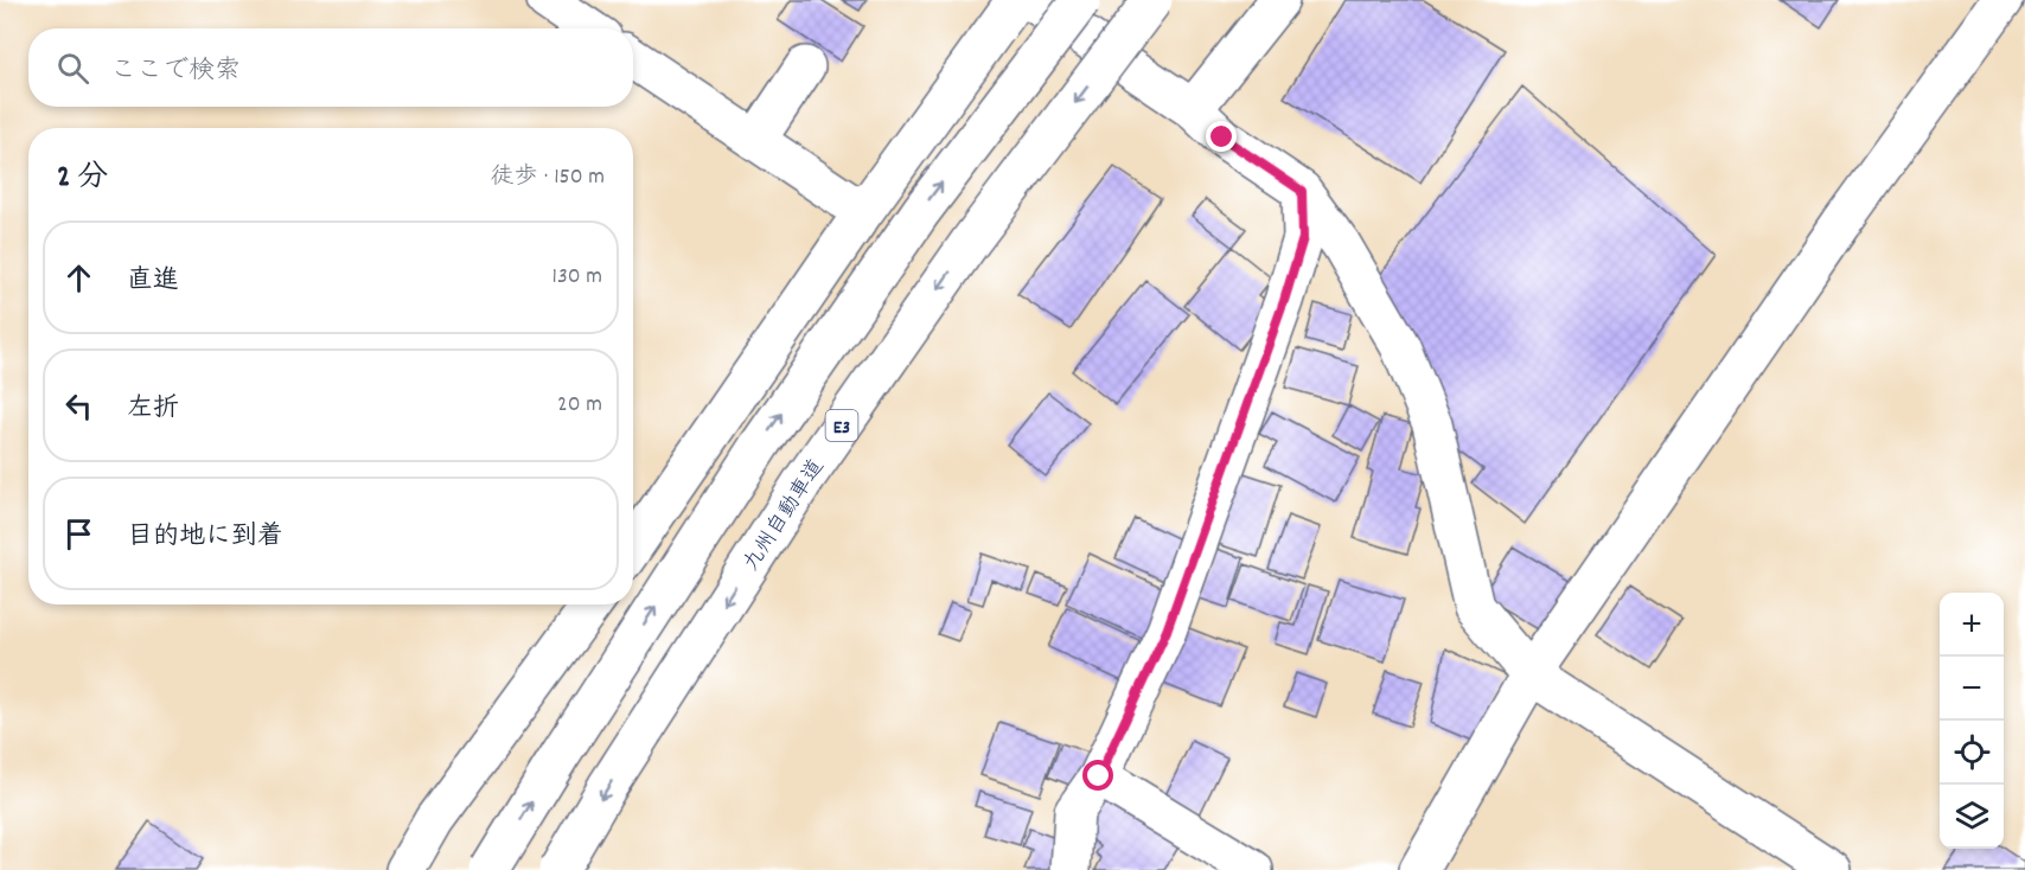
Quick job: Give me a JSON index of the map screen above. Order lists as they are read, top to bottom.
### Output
{
  "streets": {
    "main road": ["E3", "九州自動車道"]
  },
  "page": {
    "search": "ここで検索",
    "heading": ["2 分", "徒歩 · 150 m"],
    "list": [
      ["直進", "130 m"],
      ["左折", "20 m"],
      "目的地に到着"
    ],
    "map_buttons": ["+", "−"]
  }
}
